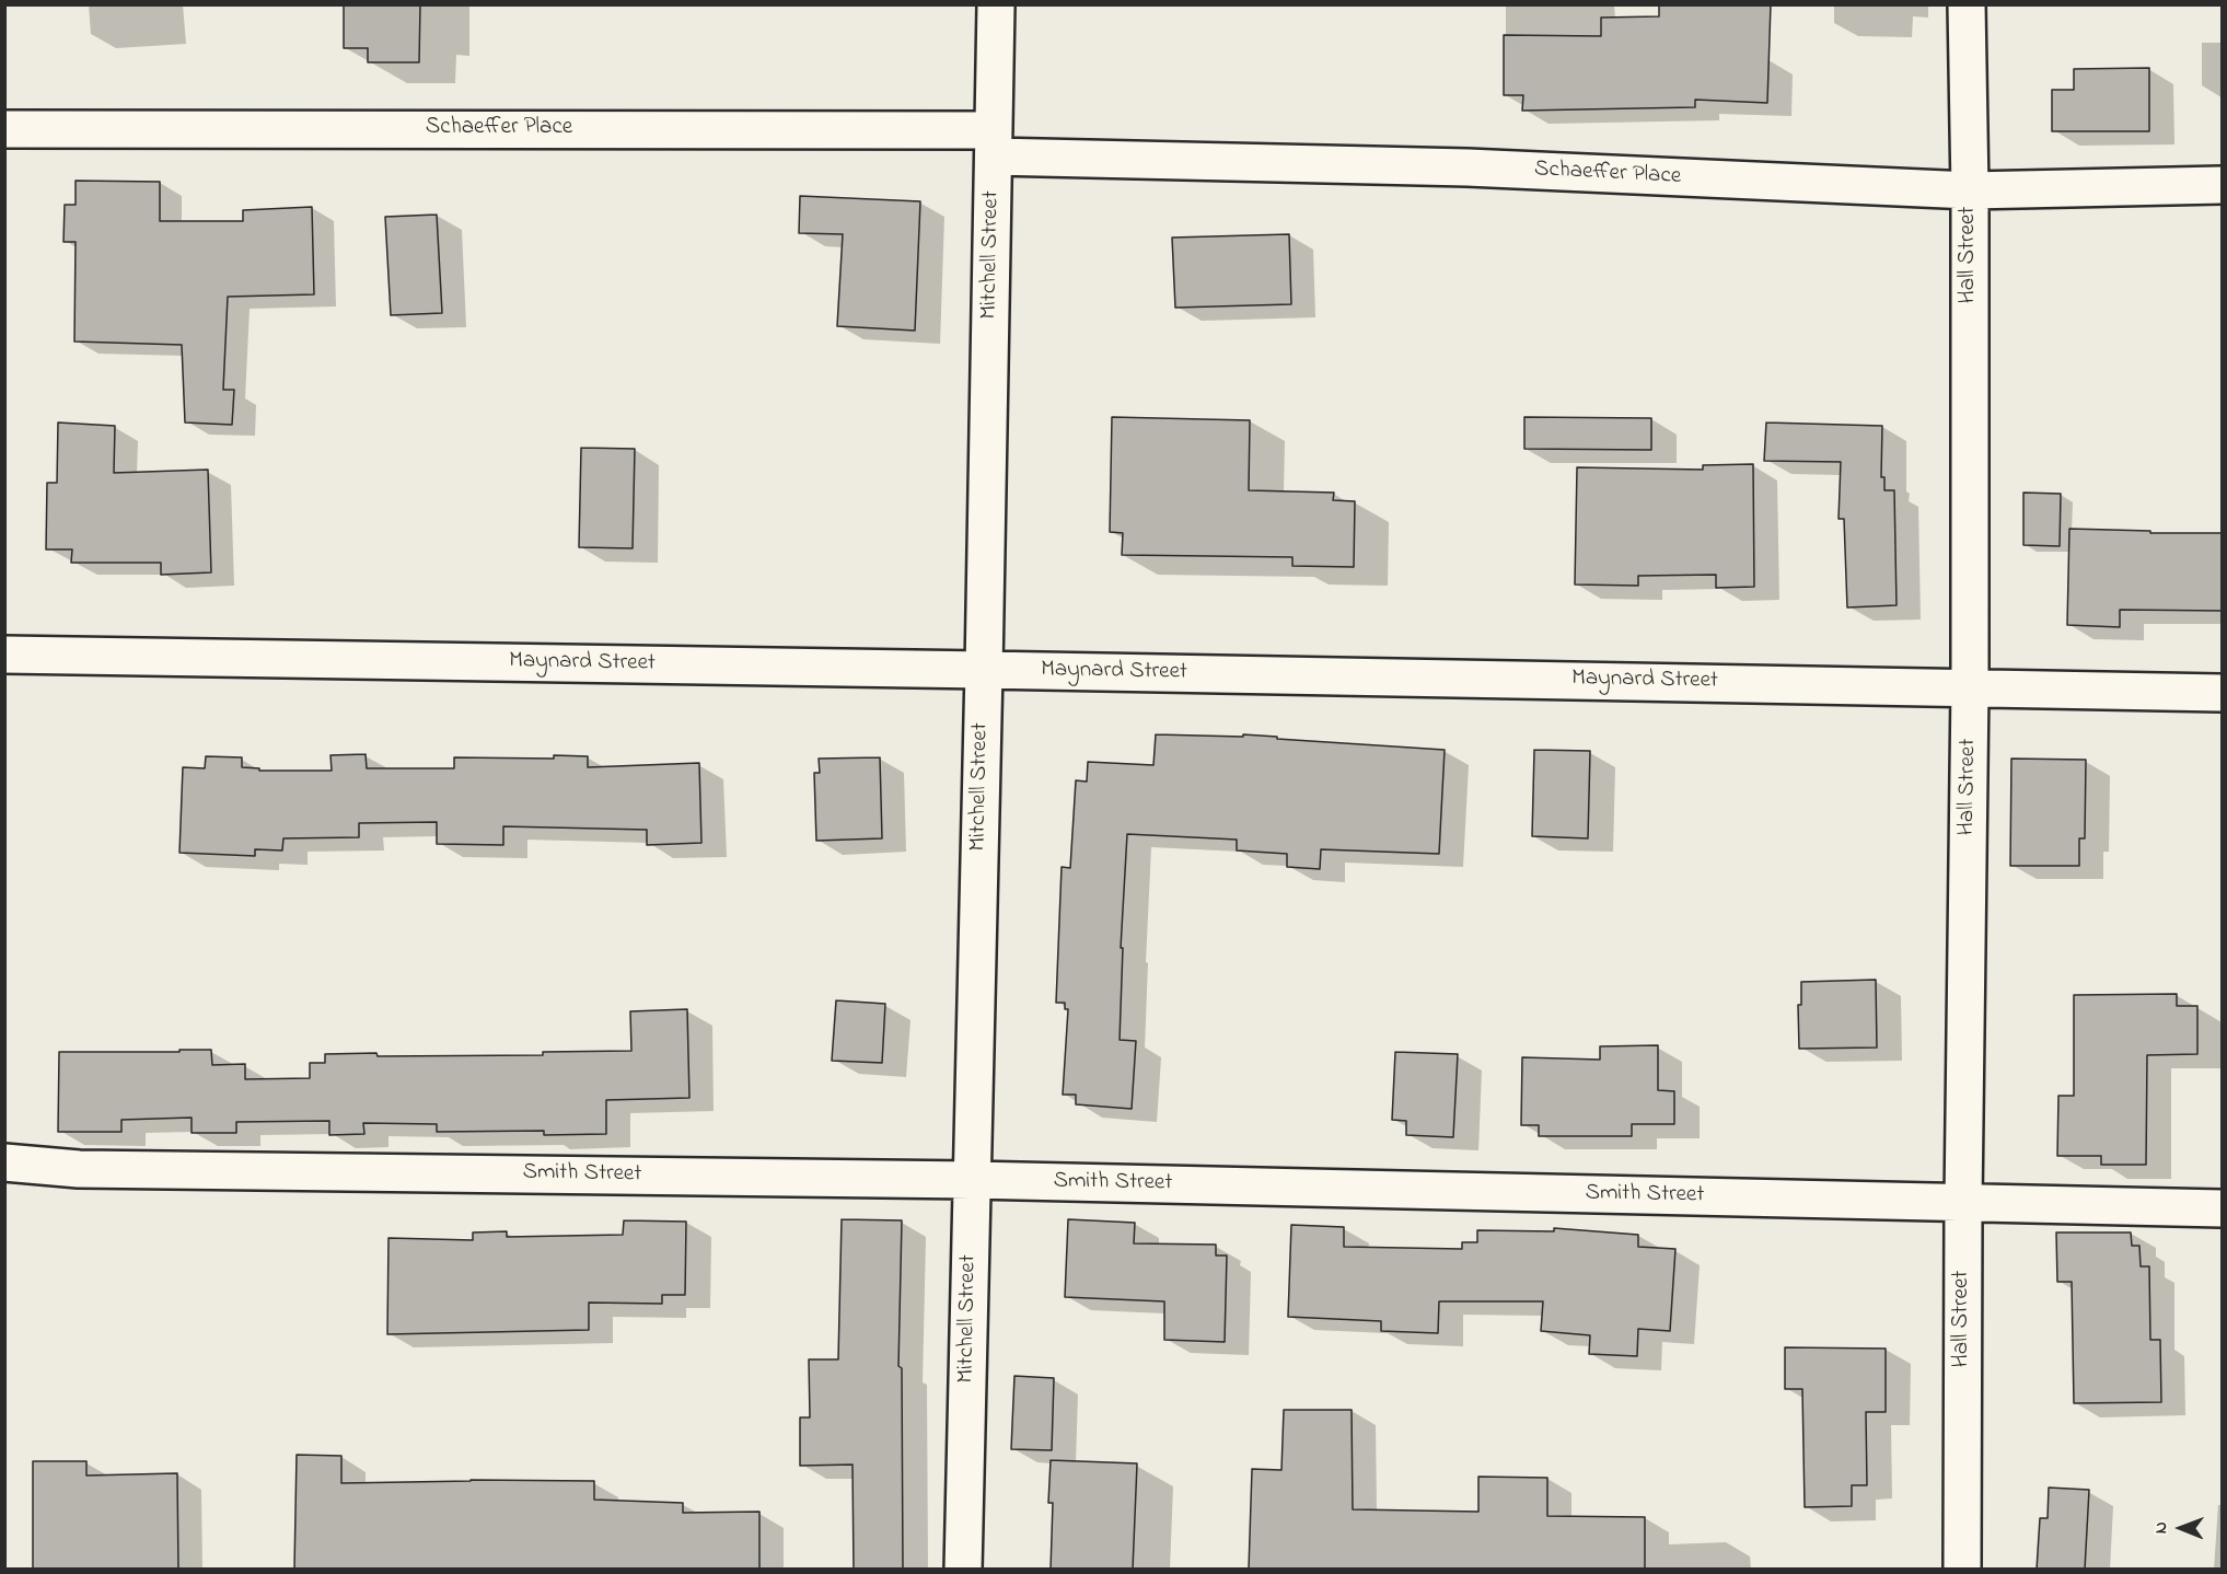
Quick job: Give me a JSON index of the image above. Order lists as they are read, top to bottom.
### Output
{
  "streets": {
    "street": [
      "Schaeffer Place",
      "Mitchell Street",
      "Hall Street",
      "Maynard Street",
      "Smith Street"
    ]
  },
  "crossings": [
    ["Schaeffer Place", "Mitchell Street"],
    ["Schaeffer Place", "Hall Street"],
    ["Mitchell Street", "Maynard Street"],
    ["Mitchell Street", "Smith Street"],
    ["Hall Street", "Maynard Street"],
    ["Hall Street", "Smith Street"]
  ],
  "north": "left"
}
